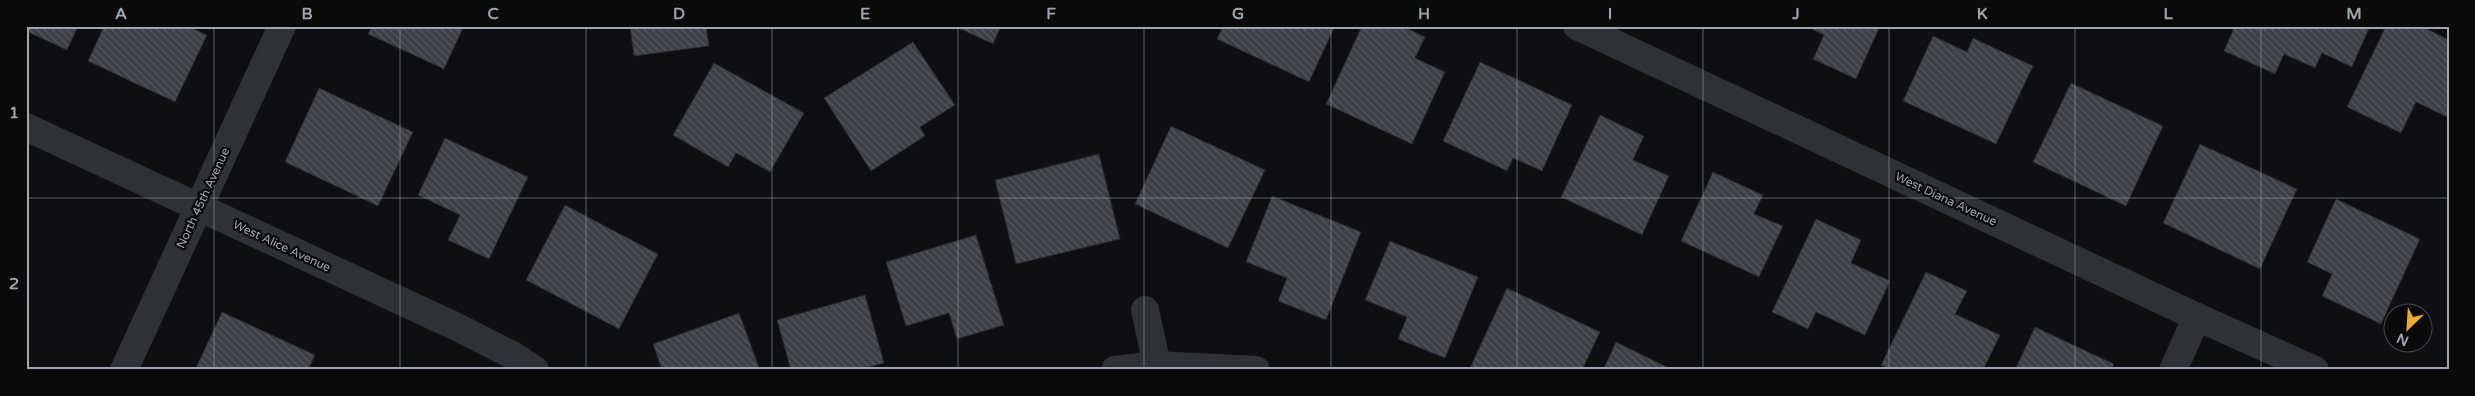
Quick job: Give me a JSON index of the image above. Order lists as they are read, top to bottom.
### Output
{
  "streets": {
    "street": ["North 45th Avenue", "West Diana Avenue", "West Alice Avenue"]
  },
  "crossings": [
    ["North 45th Avenue", "West Alice Avenue"]
  ],
  "north": "bottom left",
  "grid": {
    "columns": [
      "A",
      "B",
      "C",
      "D",
      "E",
      "F",
      "G",
      "H",
      "I",
      "J",
      "K",
      "L",
      "M"
    ],
    "rows": ["1", "2"]
  }
}
